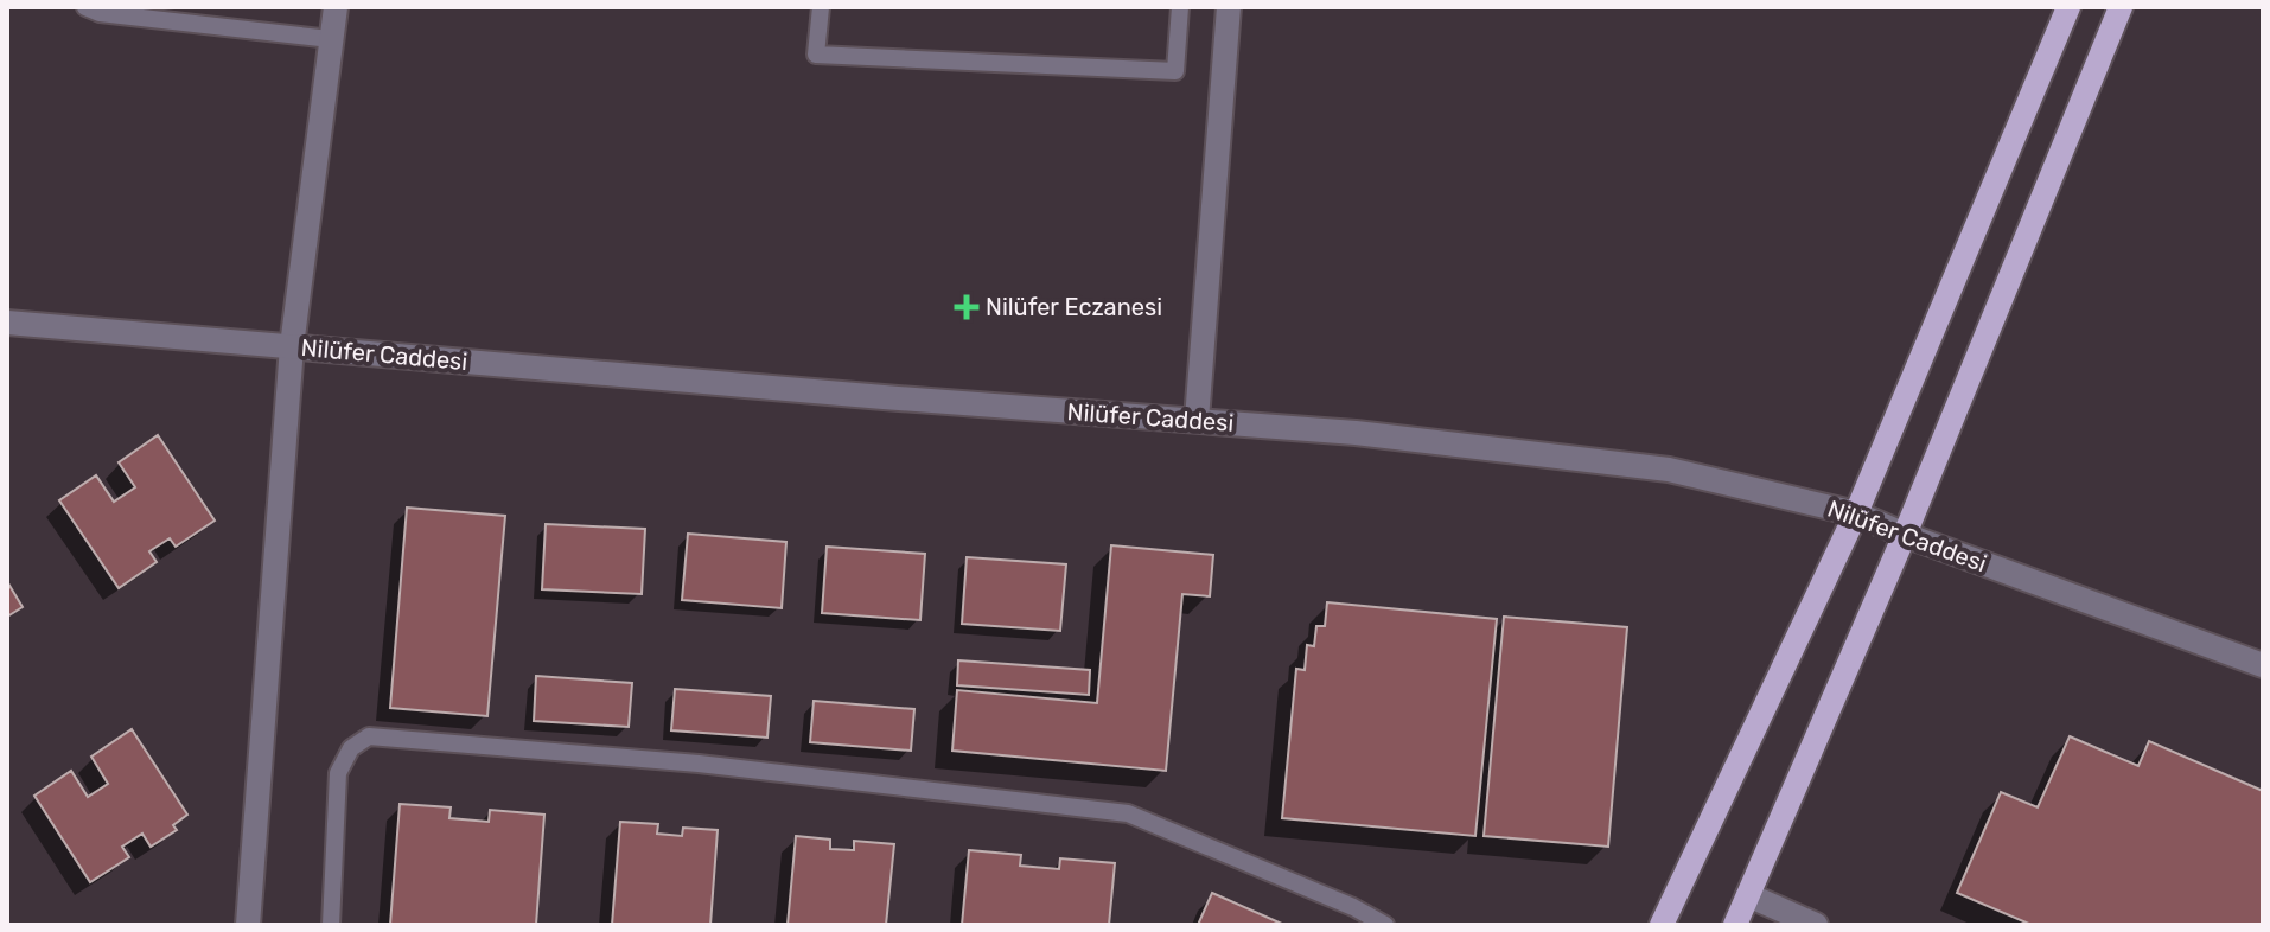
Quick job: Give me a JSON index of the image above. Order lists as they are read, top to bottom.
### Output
{
  "streets": {
    "street": ["Nilüfer Caddesi"]
  },
  "places": {
    "health": ["Nilüfer Eczanesi"]
  }
}
